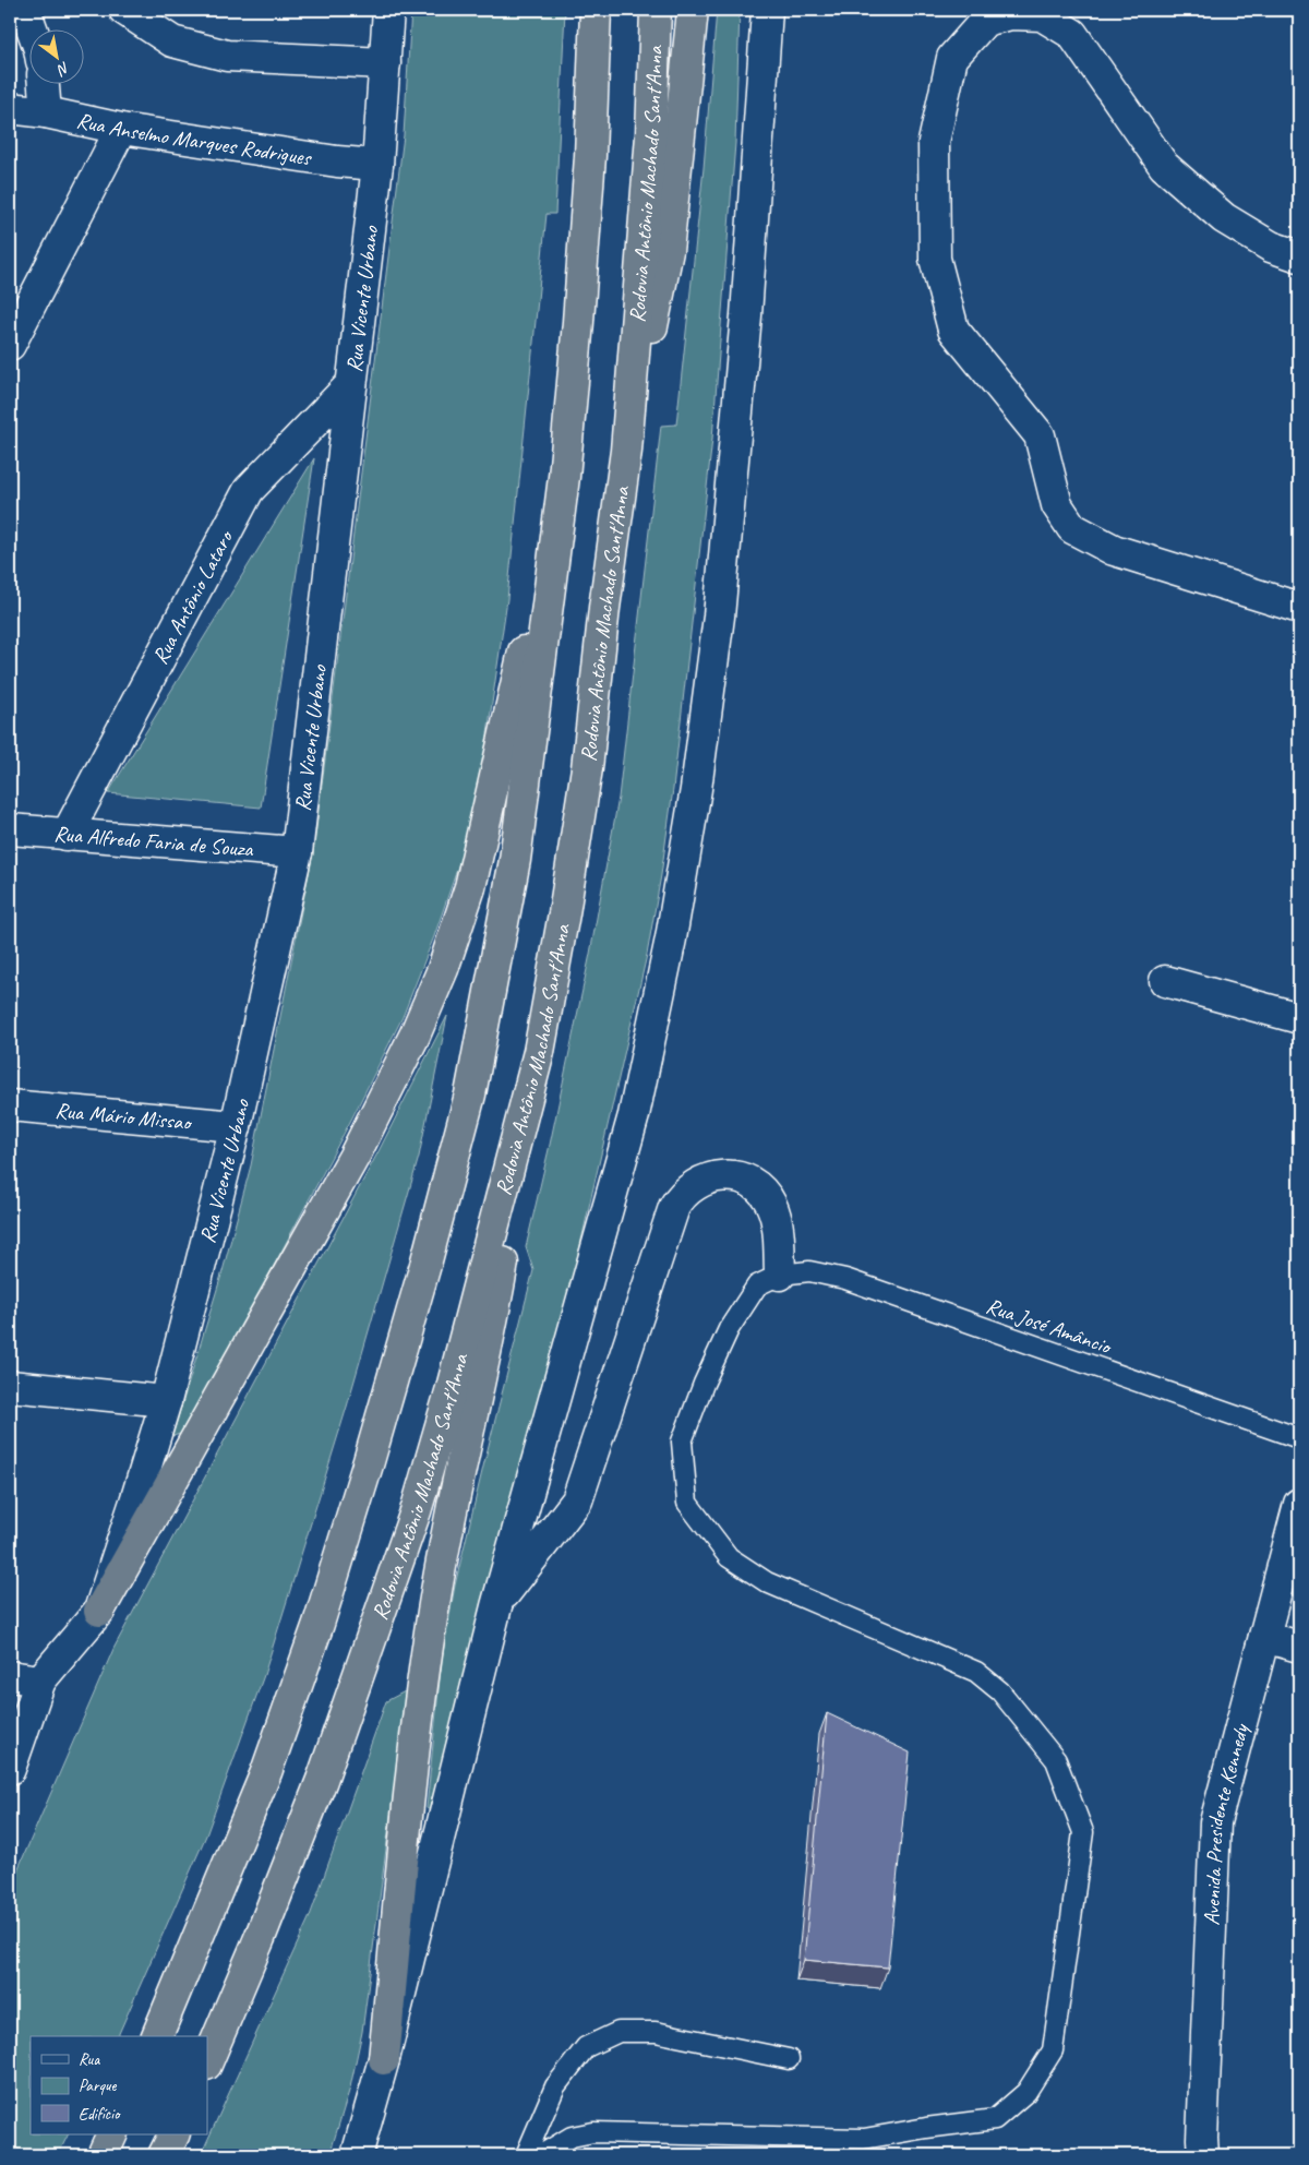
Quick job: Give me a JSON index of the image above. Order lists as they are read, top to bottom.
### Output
{
  "streets": {
    "highway": ["Rodovia Antônio Machado Sant'Anna"],
    "street": [
      "Rua Anselmo Marques Rodrigues",
      "Rua Vicente Urbano",
      "Rua Antônio Lataro",
      "Rua Alfredo Faria de Souza",
      "Rua Mário Missao",
      "Avenida Presidente Kennedy"
    ],
    "lane": ["Rua José Amâncio"]
  },
  "crossings": [
    ["Rua Anselmo Marques Rodrigues", "Rua Vicente Urbano"],
    ["Rua Vicente Urbano", "Rua Antônio Lataro"],
    ["Rua Vicente Urbano", "Rua Alfredo Faria de Souza"],
    ["Rua Vicente Urbano", "Rua Mário Missao"],
    ["Rua Antônio Lataro", "Rua Alfredo Faria de Souza"]
  ],
  "legend": ["Rua", "Parque", "Edifício"],
  "north": "bottom right"
}
